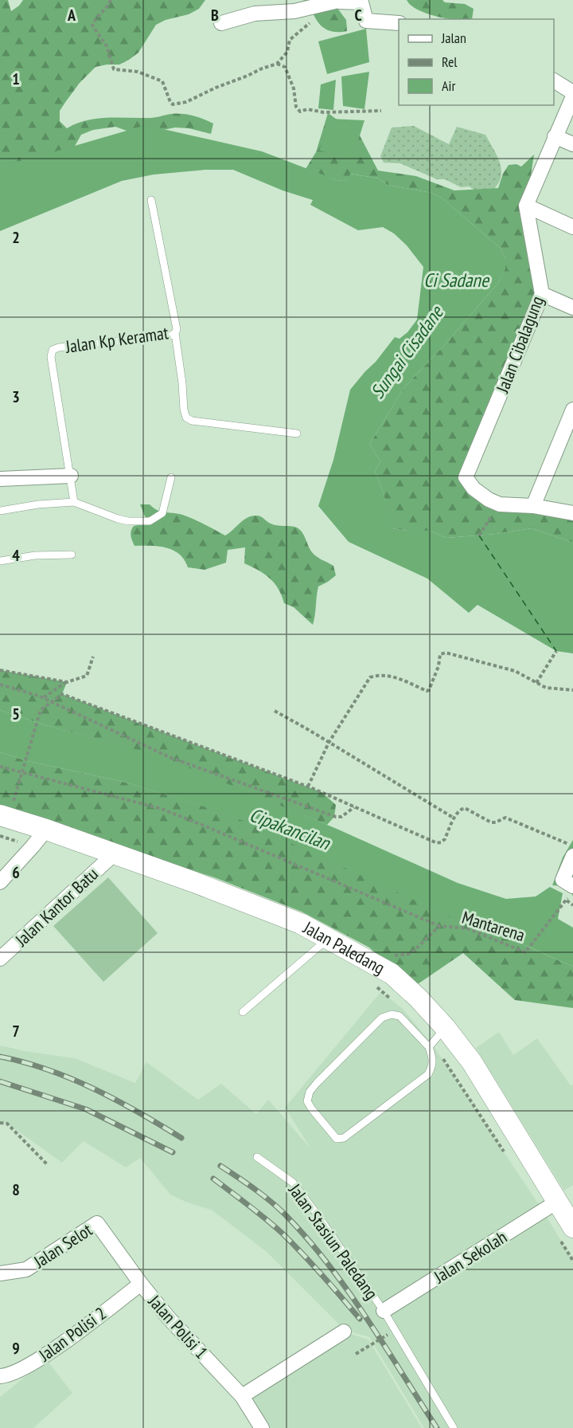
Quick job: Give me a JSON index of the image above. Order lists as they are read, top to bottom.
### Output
{
  "streets": {
    "street": [
      "Jalan Cibalagung",
      "Jalan Kantor Batu",
      "Jalan Paledang",
      "Jalan Selot",
      "Jalan Sekolah",
      "Jalan Polisi 1",
      "Jalan Polisi 2"
    ],
    "lane": ["Jalan Kp Keramat", "Jalan Stasiun Paledang"],
    "path": ["Mantarena"]
  },
  "crossings": [
    ["Jalan Kantor Batu", "Jalan Paledang"],
    ["Jalan Paledang", "Jalan Sekolah"],
    ["Jalan Stasiun Paledang", "Jalan Sekolah"],
    ["Jalan Selot", "Jalan Polisi 1"],
    ["Jalan Polisi 1", "Jalan Polisi 2"]
  ],
  "water": ["Ci Sadane", "Sungai Cisadane", "Cipakancilan"],
  "legend": ["Jalan", "Rel", "Air"],
  "grid": {
    "columns": ["A", "B", "C"],
    "rows": [
      "1",
      "2",
      "3",
      "4",
      "5",
      "6",
      "7",
      "8",
      "9"
    ]
  }
}
